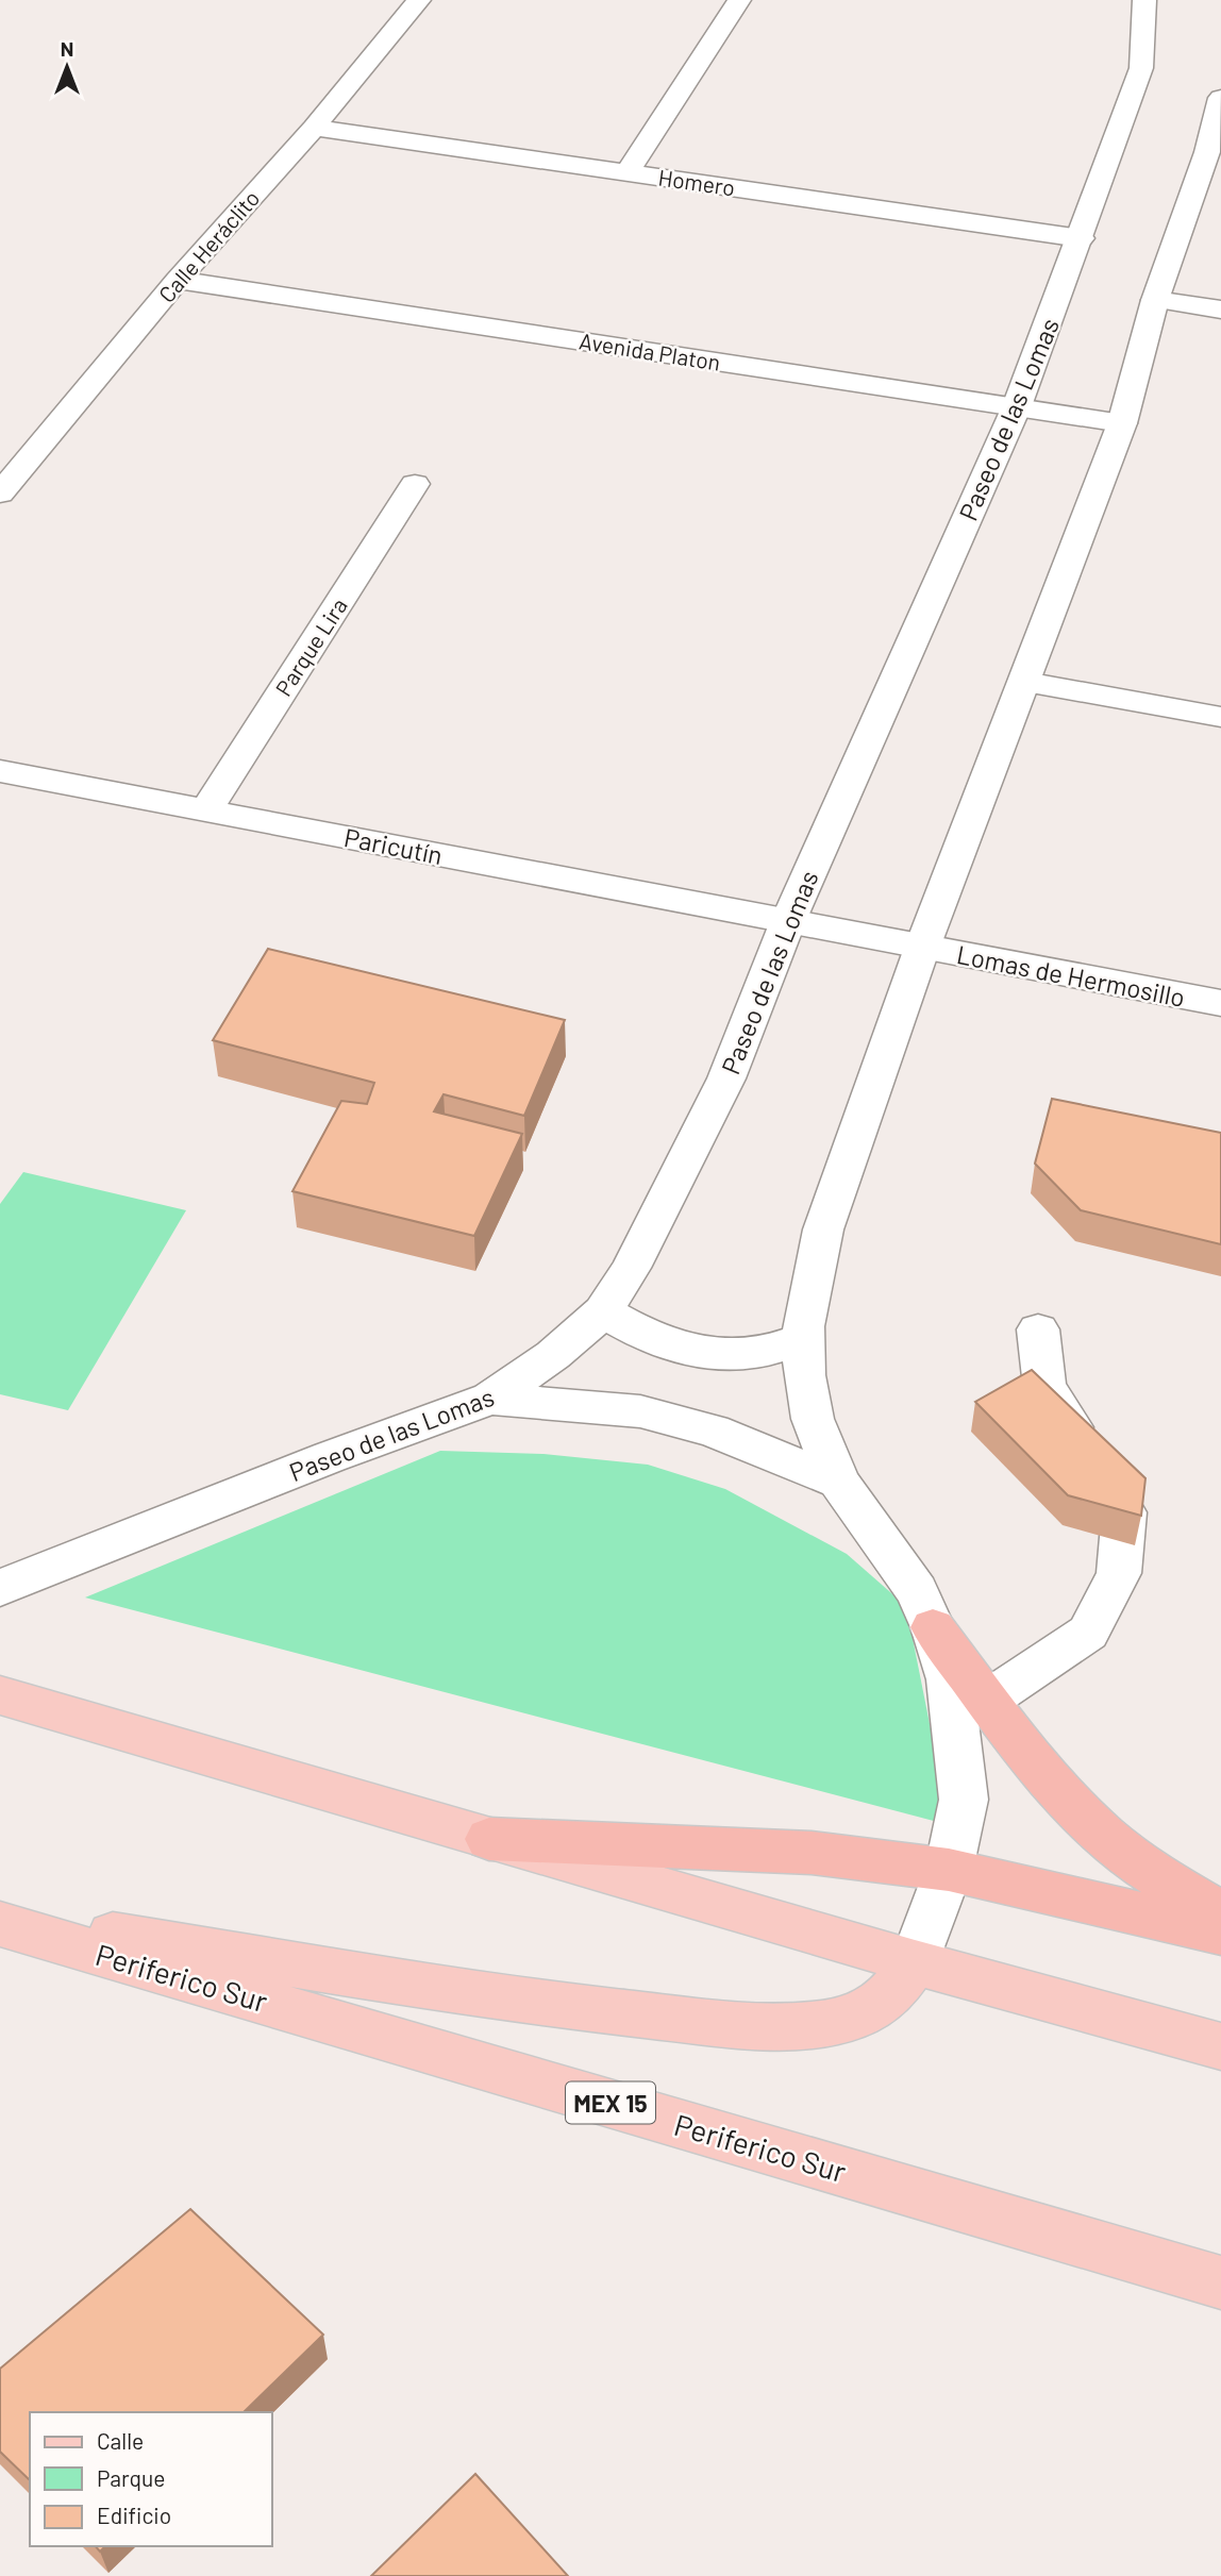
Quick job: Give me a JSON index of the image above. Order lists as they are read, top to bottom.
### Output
{
  "streets": {
    "main road": ["Periferico Sur", "MEX 15"],
    "street": [
      "Homero",
      "Calle Heráclito",
      "Avenida Platon",
      "Paseo de las Lomas",
      "Parque Lira",
      "Paricutín",
      "Lomas de Hermosillo"
    ]
  },
  "crossings": [
    ["Homero", "Calle Heráclito"],
    ["Homero", "Paseo de las Lomas"],
    ["Calle Heráclito", "Avenida Platon"],
    ["Avenida Platon", "Paseo de las Lomas"],
    ["Paseo de las Lomas", "Paricutín"],
    ["Parque Lira", "Paricutín"],
    ["Paricutín", "Lomas de Hermosillo"]
  ],
  "legend": ["Calle", "Parque", "Edificio"],
  "north": "top"
}
